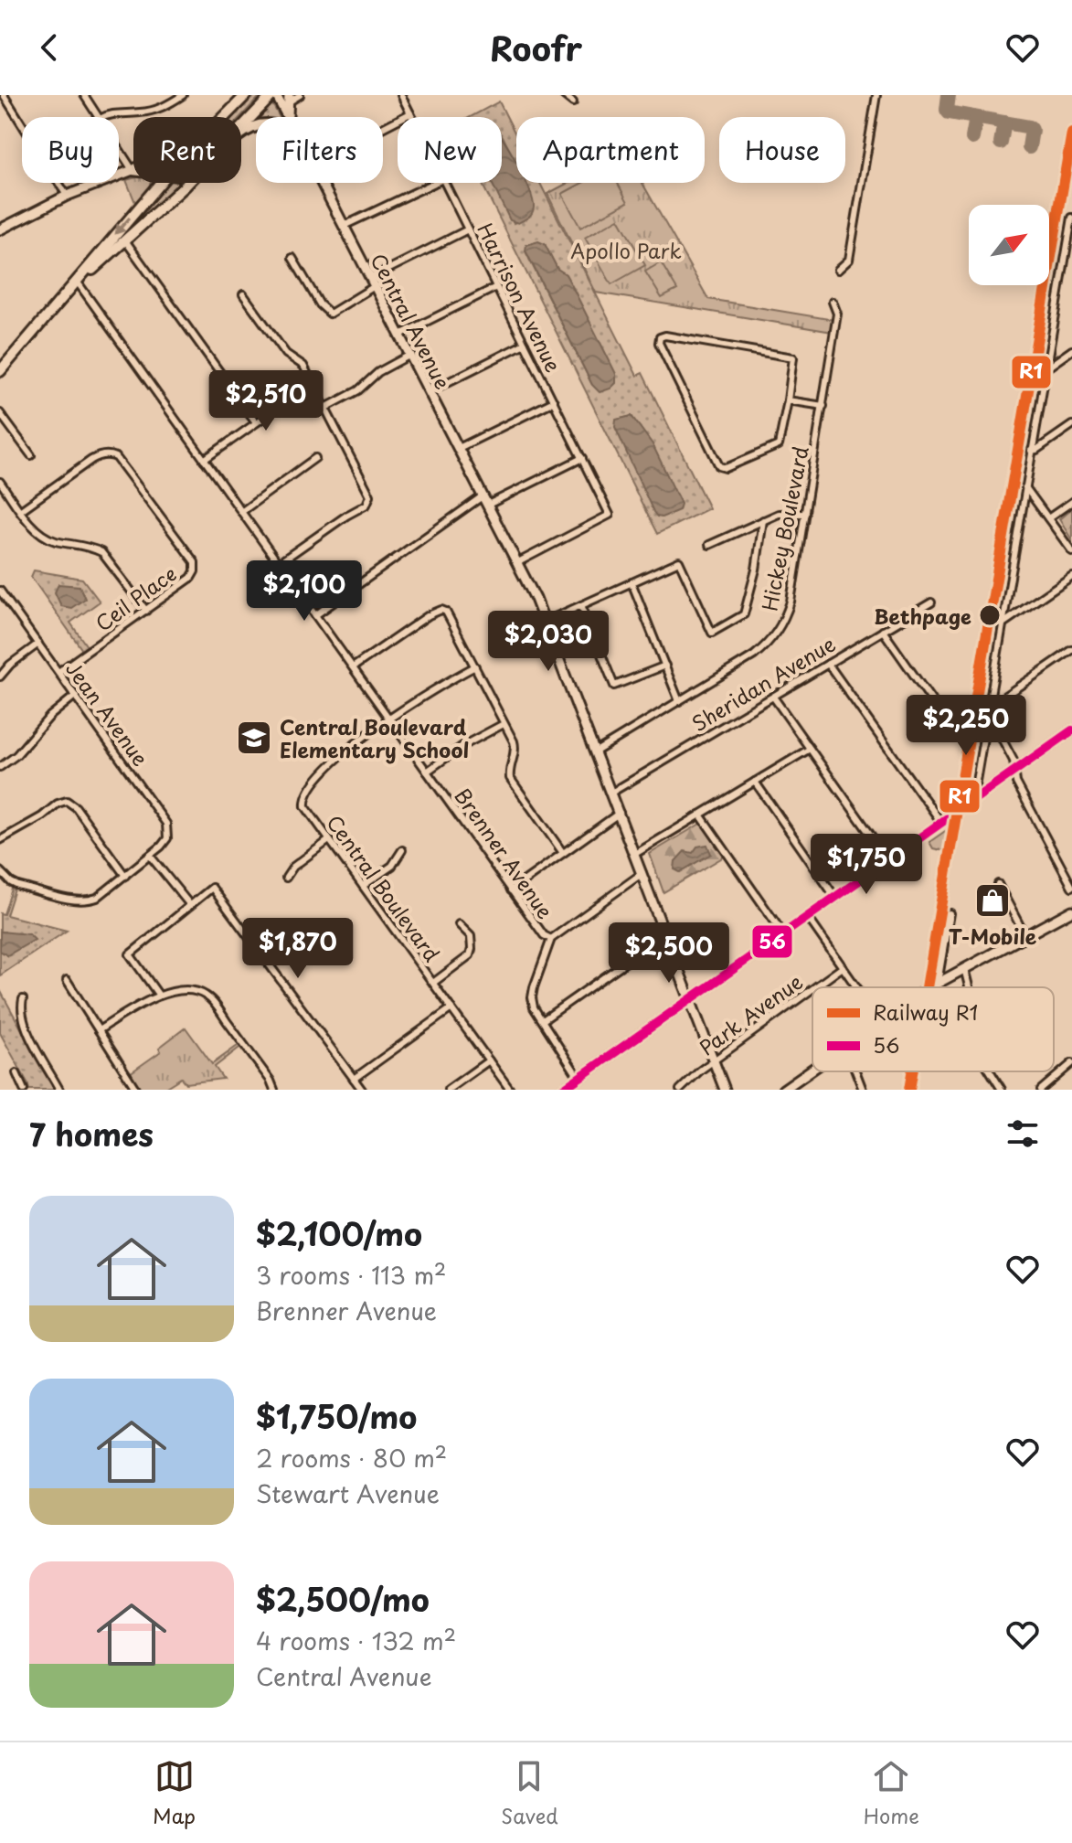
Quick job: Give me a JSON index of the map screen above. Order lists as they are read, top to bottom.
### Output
{
  "streets": {
    "main road": ["Central Avenue"],
    "street": [
      "Harrison Avenue",
      "Hickey Boulevard",
      "Ceil Place",
      "Sheridan Avenue",
      "Jean Avenue",
      "Brenner Avenue",
      "Central Boulevard",
      "Park Avenue"
    ]
  },
  "crossings": [
    ["Harrison Avenue", "Central Avenue"],
    ["Ceil Place", "Jean Avenue"],
    ["Brenner Avenue", "Central Boulevard"]
  ],
  "parks": ["Apollo Park"],
  "places": {
    "other": ["Bethpage"],
    "school or university": ["Central Boulevard Elementary School"],
    "shop": ["T-Mobile"]
  },
  "lines": ["rail line R1", "transit line 56"],
  "legend": ["Railway R1", "56"],
  "north": "top right",
  "page": {
    "header": "Roofr",
    "chip": [
      "Buy",
      "Rent",
      "Filters",
      "New",
      "Apartment",
      "House"
    ],
    "price": [
      "$2,510",
      "$2,100",
      "$2,030",
      "$2,250",
      "$1,750",
      "$1,870",
      "$2,500"
    ],
    "heading": "7 homes",
    "list": [
      {
        "name": "$2,100/mo",
        "note": "3 rooms · 113 m² · Brenner Avenue"
      },
      {
        "name": "$1,750/mo",
        "note": "2 rooms · 80 m² · Stewart Avenue"
      },
      {
        "name": "$2,500/mo",
        "note": "4 rooms · 132 m² · Central Avenue"
      }
    ],
    "tabs": ["Map", "Saved", "Home"]
  }
}
